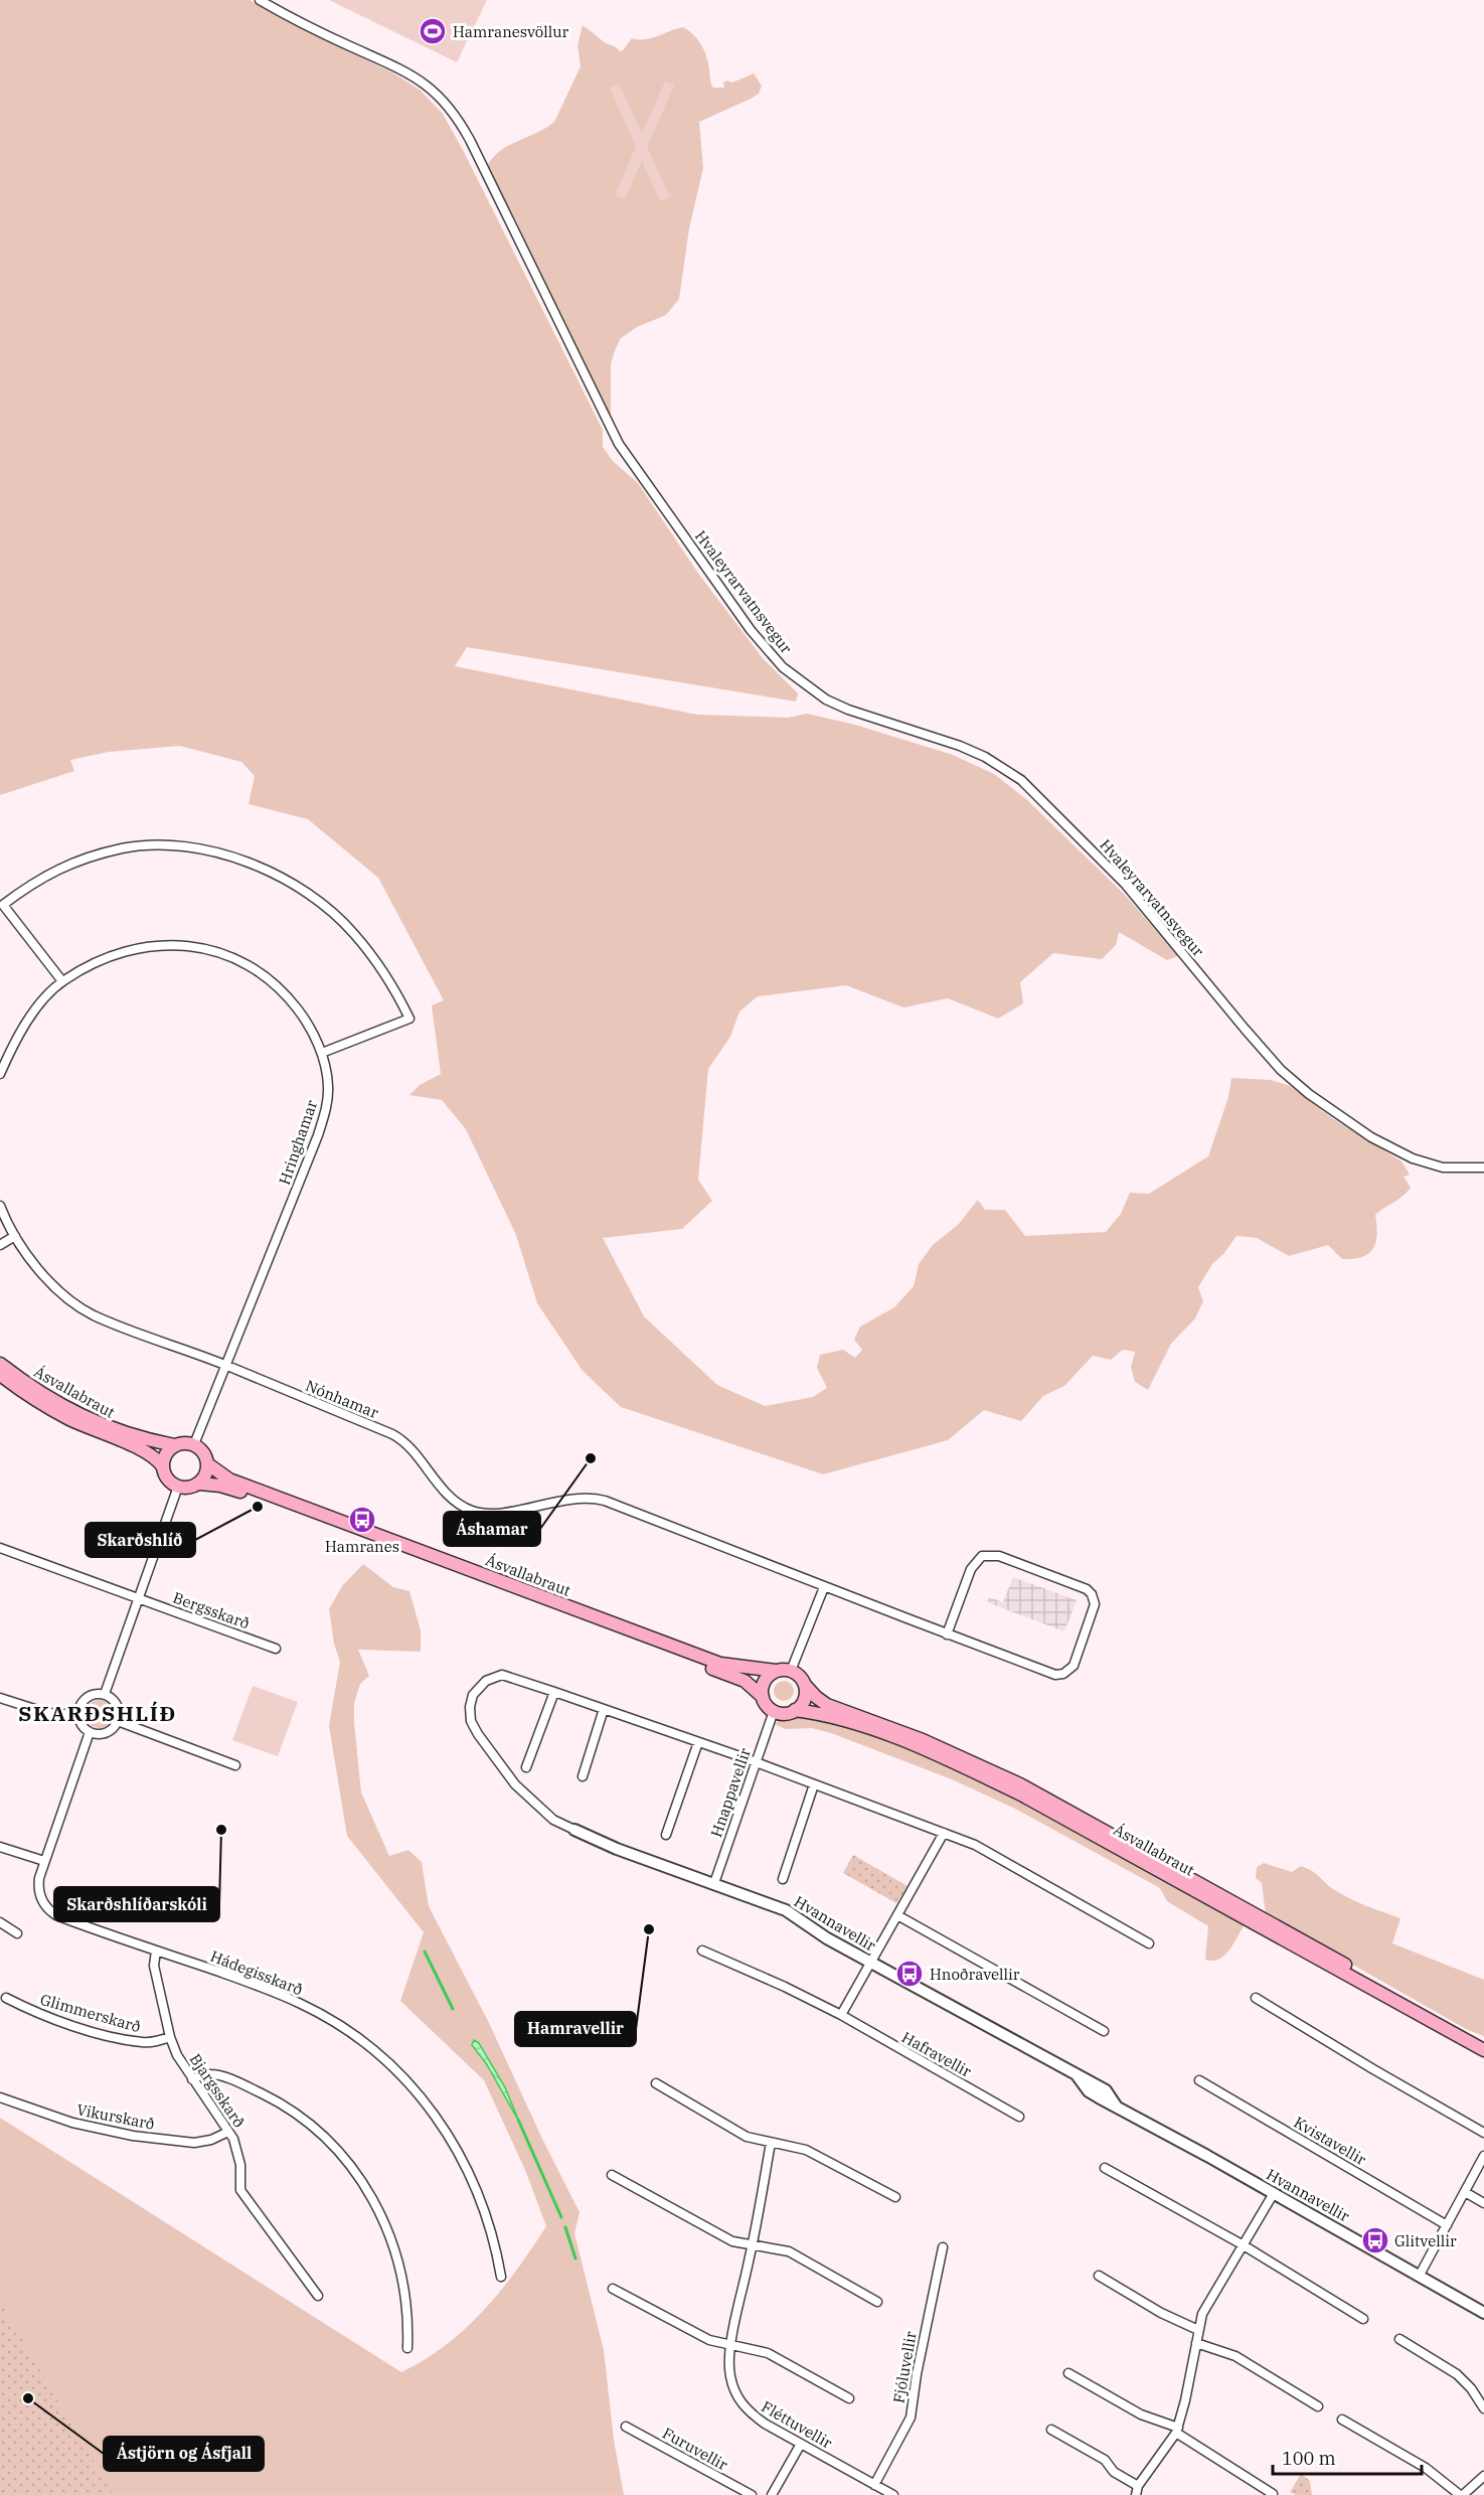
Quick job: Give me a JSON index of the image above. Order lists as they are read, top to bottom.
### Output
{
  "streets": {
    "main road": ["Ásvallabraut"],
    "street": [
      "Hvaleyrarvatnsvegur",
      "Hringhamar",
      "Nónhamar",
      "Bergsskarð",
      "Hnappavellir",
      "Hvannavellir",
      "Hádegisskarð",
      "Glimmerskarð",
      "Hafravellir",
      "Bjargsskarð",
      "Vikurskarð",
      "Kvistavellir",
      "Fjóluvellir",
      "Fléttuvellir",
      "Furuvellir"
    ]
  },
  "crossings": [
    ["Hringhamar", "Ásvallabraut"],
    ["Hringhamar", "Nónhamar"],
    ["Ásvallabraut", "Hnappavellir"],
    ["Hnappavellir", "Hvannavellir"],
    ["Hádegisskarð", "Bjargsskarð"],
    ["Glimmerskarð", "Bjargsskarð"],
    ["Bjargsskarð", "Vikurskarð"],
    ["Fjóluvellir", "Fléttuvellir"]
  ],
  "districts": ["SKARÐSHLÍÐ"],
  "places": {
    "sports": ["Hamranesvöllur"],
    "other": [
      "Áshamar",
      "Skarðshlíð",
      "Skarðshlíðarskóli",
      "Hamravellir",
      "Ástjörn og Ásfjall"
    ],
    "bus stop": ["Hamranes", "Hnoðravellir", "Glitvellir"]
  },
  "scale_bar": "100 m"
}
